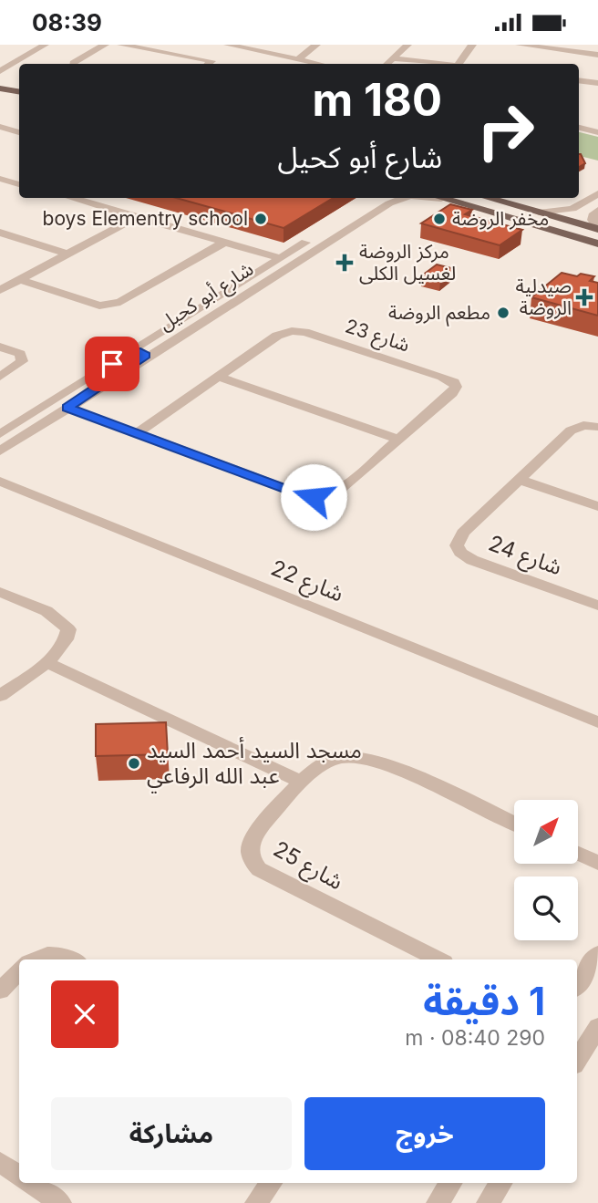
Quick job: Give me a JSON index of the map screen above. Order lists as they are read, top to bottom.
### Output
{
  "streets": {
    "street": [
      "شارع أبو كحيل",
      "شارع 23",
      "شارع 24",
      "شارع 22",
      "شارع 25"
    ]
  },
  "crossings": [
    ["شارع أبو كحيل", "شارع 23"]
  ],
  "places": {
    "other": [
      "boys Elementry school",
      "مخفر الروضة",
      "مطعم الروضة",
      "مسجد السيد أحمد السيد عبد الله الرفاعي"
    ],
    "health": ["مركز الروضة لغسيل الكلى", "صيدلية الروضة"]
  },
  "north": "top right",
  "page": {
    "status": "08:39",
    "turn": ["180 m", "شارع أبو كحيل"],
    "heading": ["1 دقيقة", "290 m · 08:40"],
    "buttons": ["خروج", "مشاركة"]
  }
}
